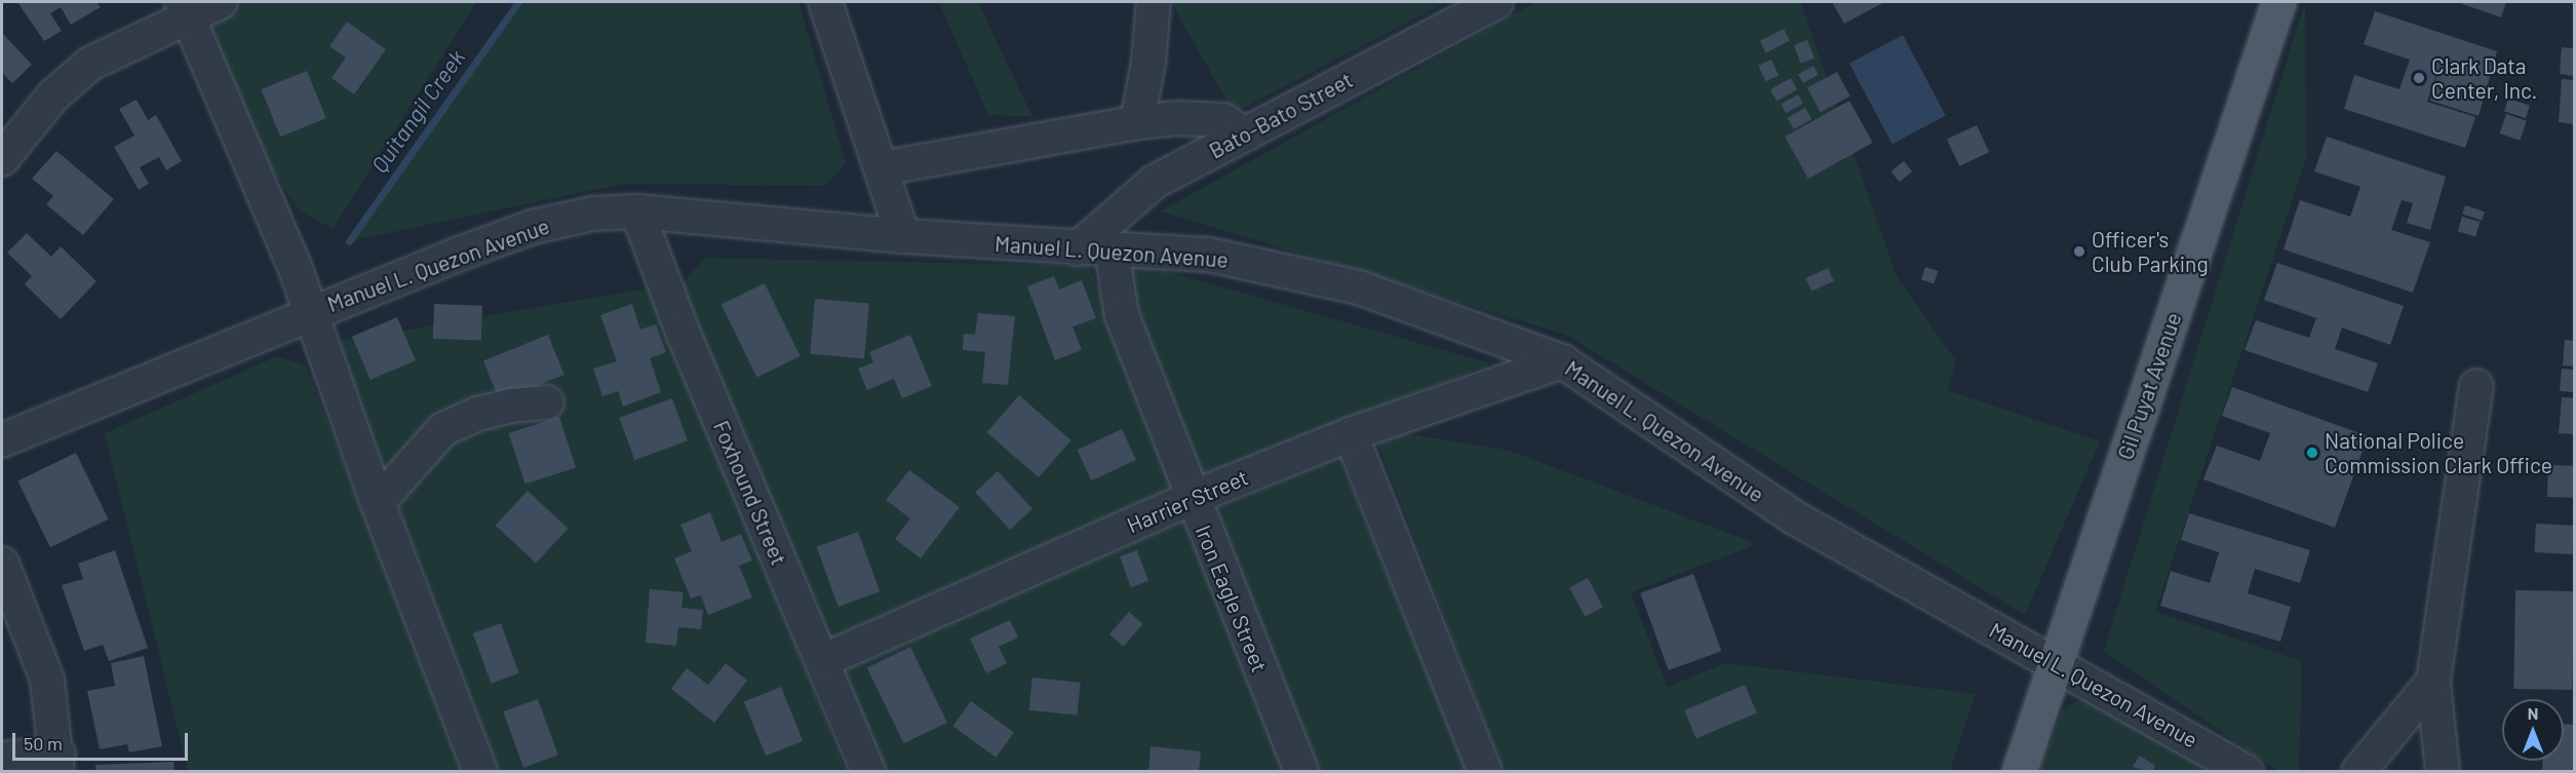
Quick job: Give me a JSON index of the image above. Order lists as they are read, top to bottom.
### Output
{
  "streets": {
    "main road": ["Gil Puyat Avenue"],
    "street": [
      "Bato-Bato Street",
      "Manuel L. Quezon Avenue",
      "Foxhound Street",
      "Harrier Street",
      "Iron Eagle Street"
    ]
  },
  "crossings": [
    ["Bato-Bato Street", "Manuel L. Quezon Avenue"],
    ["Manuel L. Quezon Avenue", "Gil Puyat Avenue"],
    ["Manuel L. Quezon Avenue", "Foxhound Street"],
    ["Manuel L. Quezon Avenue", "Harrier Street"],
    ["Manuel L. Quezon Avenue", "Iron Eagle Street"],
    ["Foxhound Street", "Harrier Street"],
    ["Harrier Street", "Iron Eagle Street"]
  ],
  "water": ["Quitangil Creek"],
  "places": ["Clark Data Center, Inc.", "Officer's Club Parking", "National Police Commission Clark Office"],
  "scale_bar": "50 m",
  "north": "top"
}
